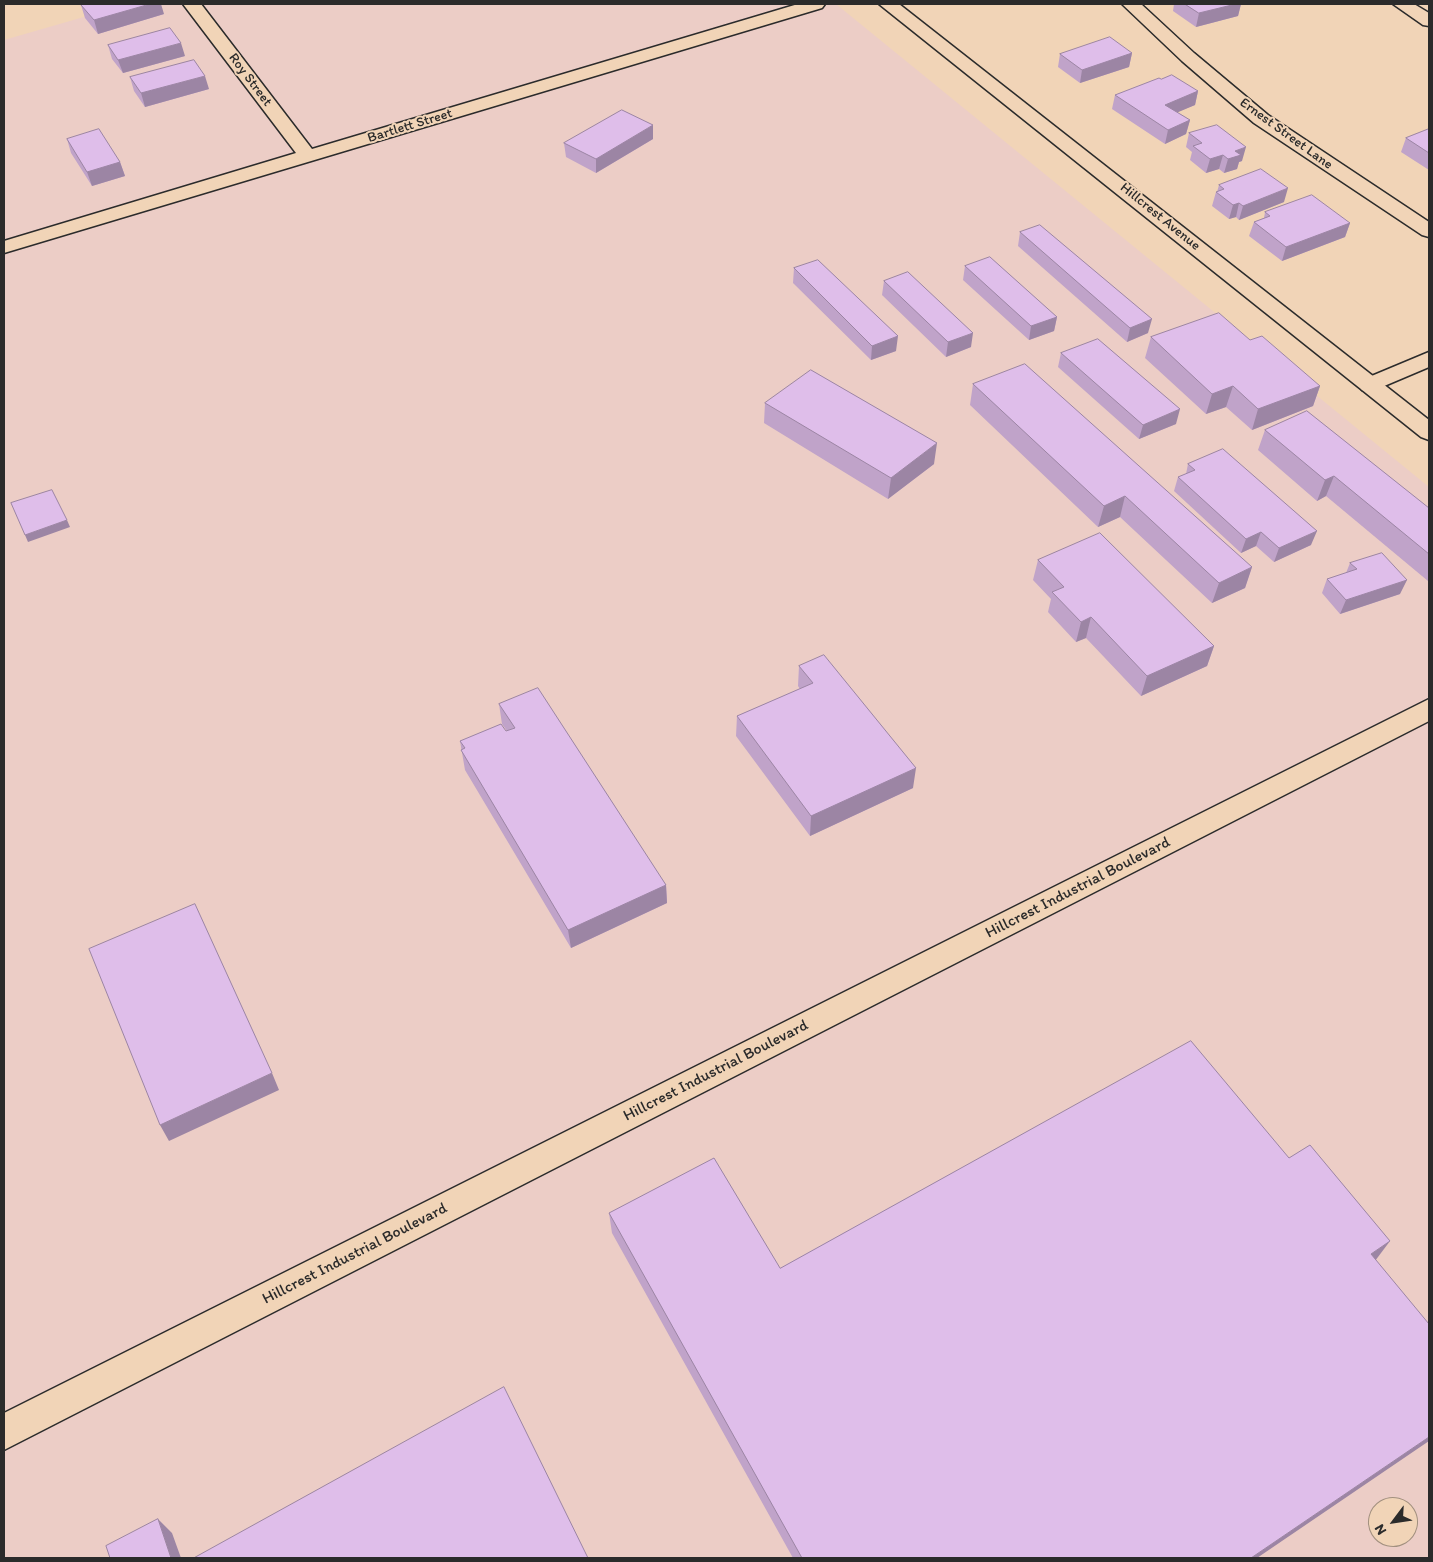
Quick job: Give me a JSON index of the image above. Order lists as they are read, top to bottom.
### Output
{
  "streets": {
    "street": [
      "Roy Street",
      "Bartlett Street",
      "Ernest Street Lane",
      "Hillcrest Avenue",
      "Hillcrest Industrial Boulevard"
    ]
  },
  "crossings": [
    ["Roy Street", "Bartlett Street"]
  ],
  "north": "bottom left"
}
